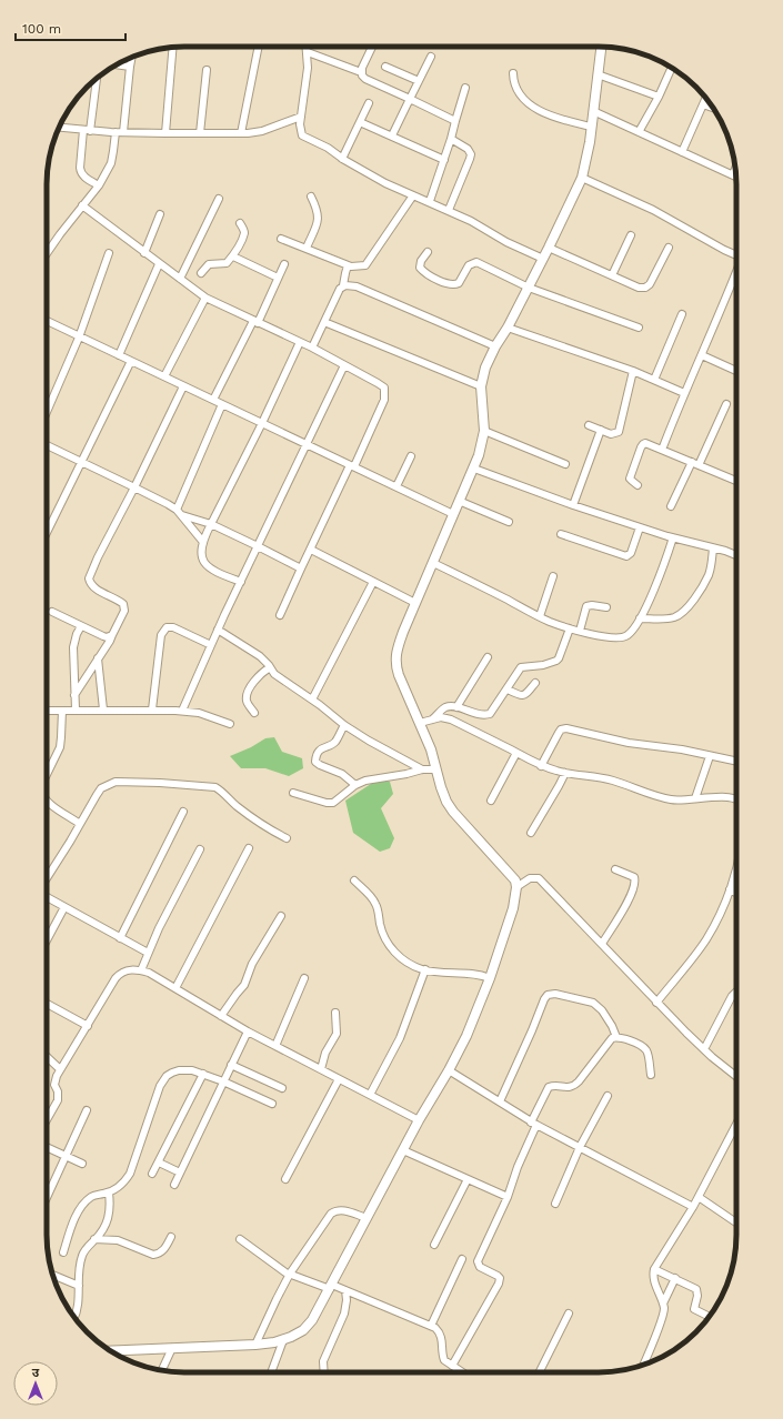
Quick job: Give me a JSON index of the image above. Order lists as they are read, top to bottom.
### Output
{
  "scale_bar": "100 m",
  "north": "top"
}
